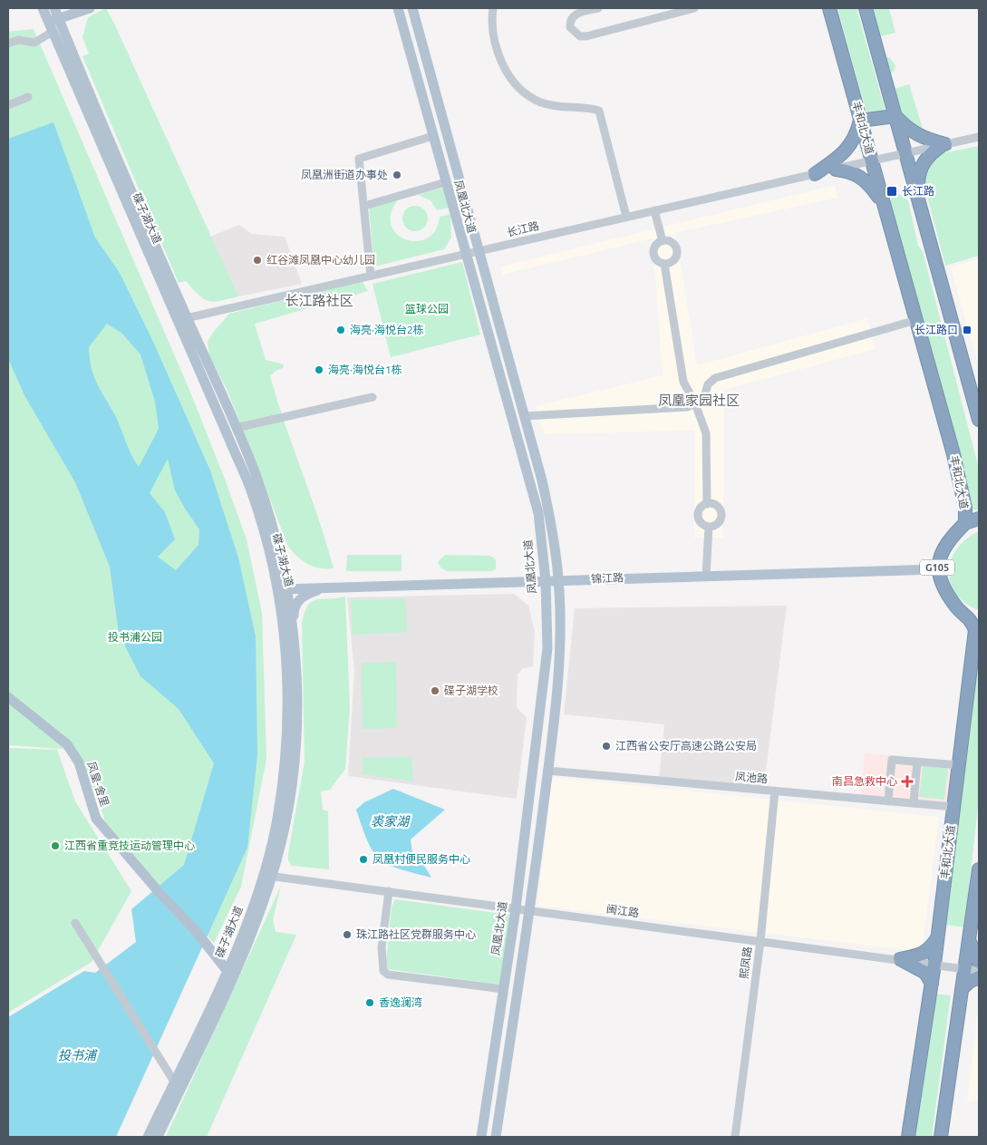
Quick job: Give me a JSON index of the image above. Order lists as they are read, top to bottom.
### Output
{
  "streets": {
    "highway": ["丰和北大道", "G105"],
    "main road": [
      "凤凰北大道",
      "碟子湖大道",
      "锦江路",
      "凤皇-舍里"
    ],
    "street": [
      "长江路",
      "凤池路",
      "闽江路",
      "熙凤路"
    ]
  },
  "crossings": [
    ["丰和北大道", "长江路"],
    ["丰和北大道", "锦江路"],
    ["丰和北大道", "凤池路"],
    ["丰和北大道", "闽江路"],
    ["凤凰北大道", "长江路"],
    ["凤凰北大道", "锦江路"],
    ["凤凰北大道", "凤池路"],
    ["凤凰北大道", "闽江路"],
    ["碟子湖大道", "长江路"],
    ["碟子湖大道", "锦江路"],
    ["碟子湖大道", "凤皇-舍里"],
    ["碟子湖大道", "闽江路"],
    ["凤池路", "熙凤路"],
    ["闽江路", "熙凤路"]
  ],
  "districts": ["长江路社区", "凤凰家园社区"],
  "water": ["裘家湖", "投书浦"],
  "parks": ["篮球公园", "投书浦公园"],
  "places": {
    "other": [
      "凤凰洲街道办事处",
      "红谷滩凤凰中心幼儿园",
      "海亮·海悦台2栋",
      "海亮·海悦台1栋",
      "碟子湖学校",
      "江西省公安厅高速公路公安局",
      "江西省重竞技运动管理中心",
      "凤凰村便民服务中心",
      "珠江路社区党群服务中心",
      "香逸澜湾"
    ],
    "transit": ["长江路", "长江路口"],
    "health": ["南昌急救中心"]
  }
}
